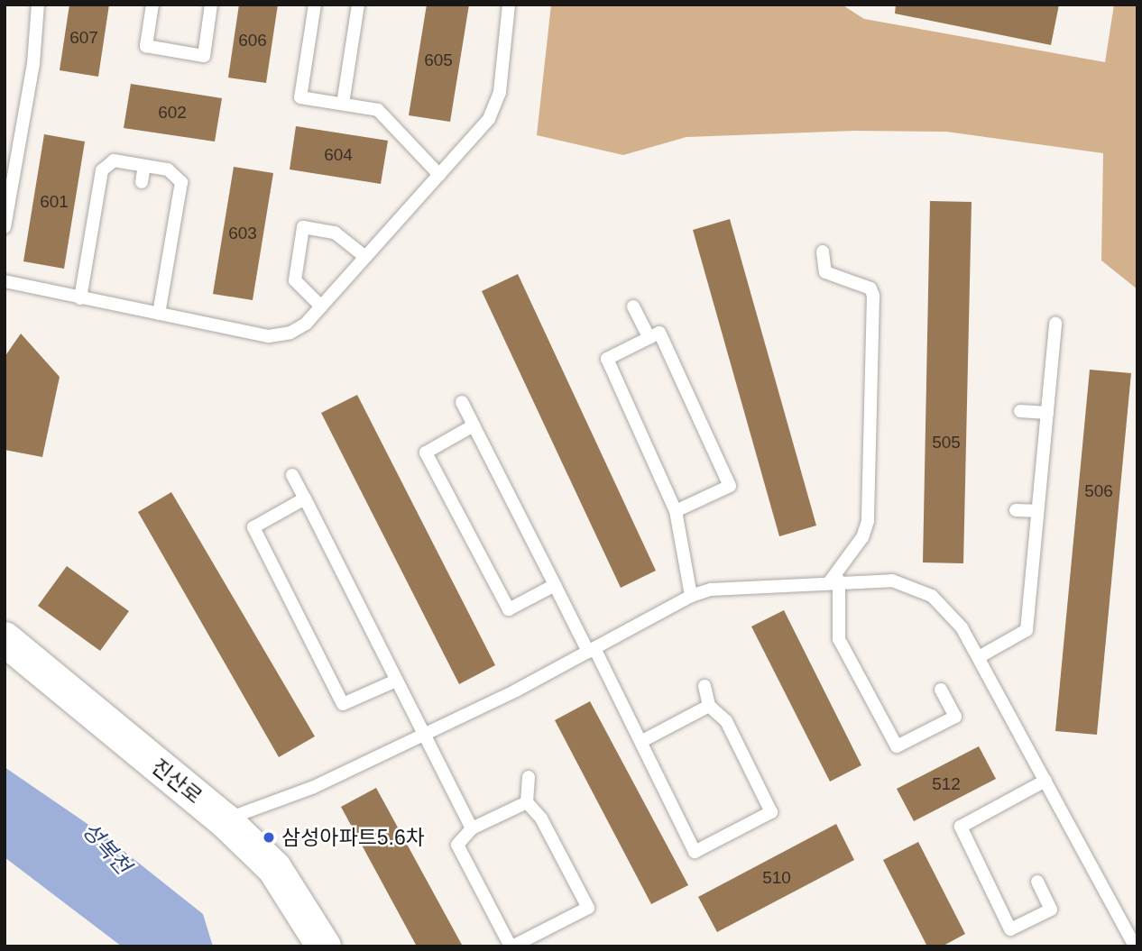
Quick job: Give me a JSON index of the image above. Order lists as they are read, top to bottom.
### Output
{
  "streets": {
    "street": ["진산로"]
  },
  "water": ["성복천"],
  "places": ["삼성아파트5.6차"],
  "house_numbers": [
    "607",
    "606",
    "605",
    "602",
    "604",
    "601",
    "603",
    "505",
    "506",
    "512",
    "510"
  ]
}
